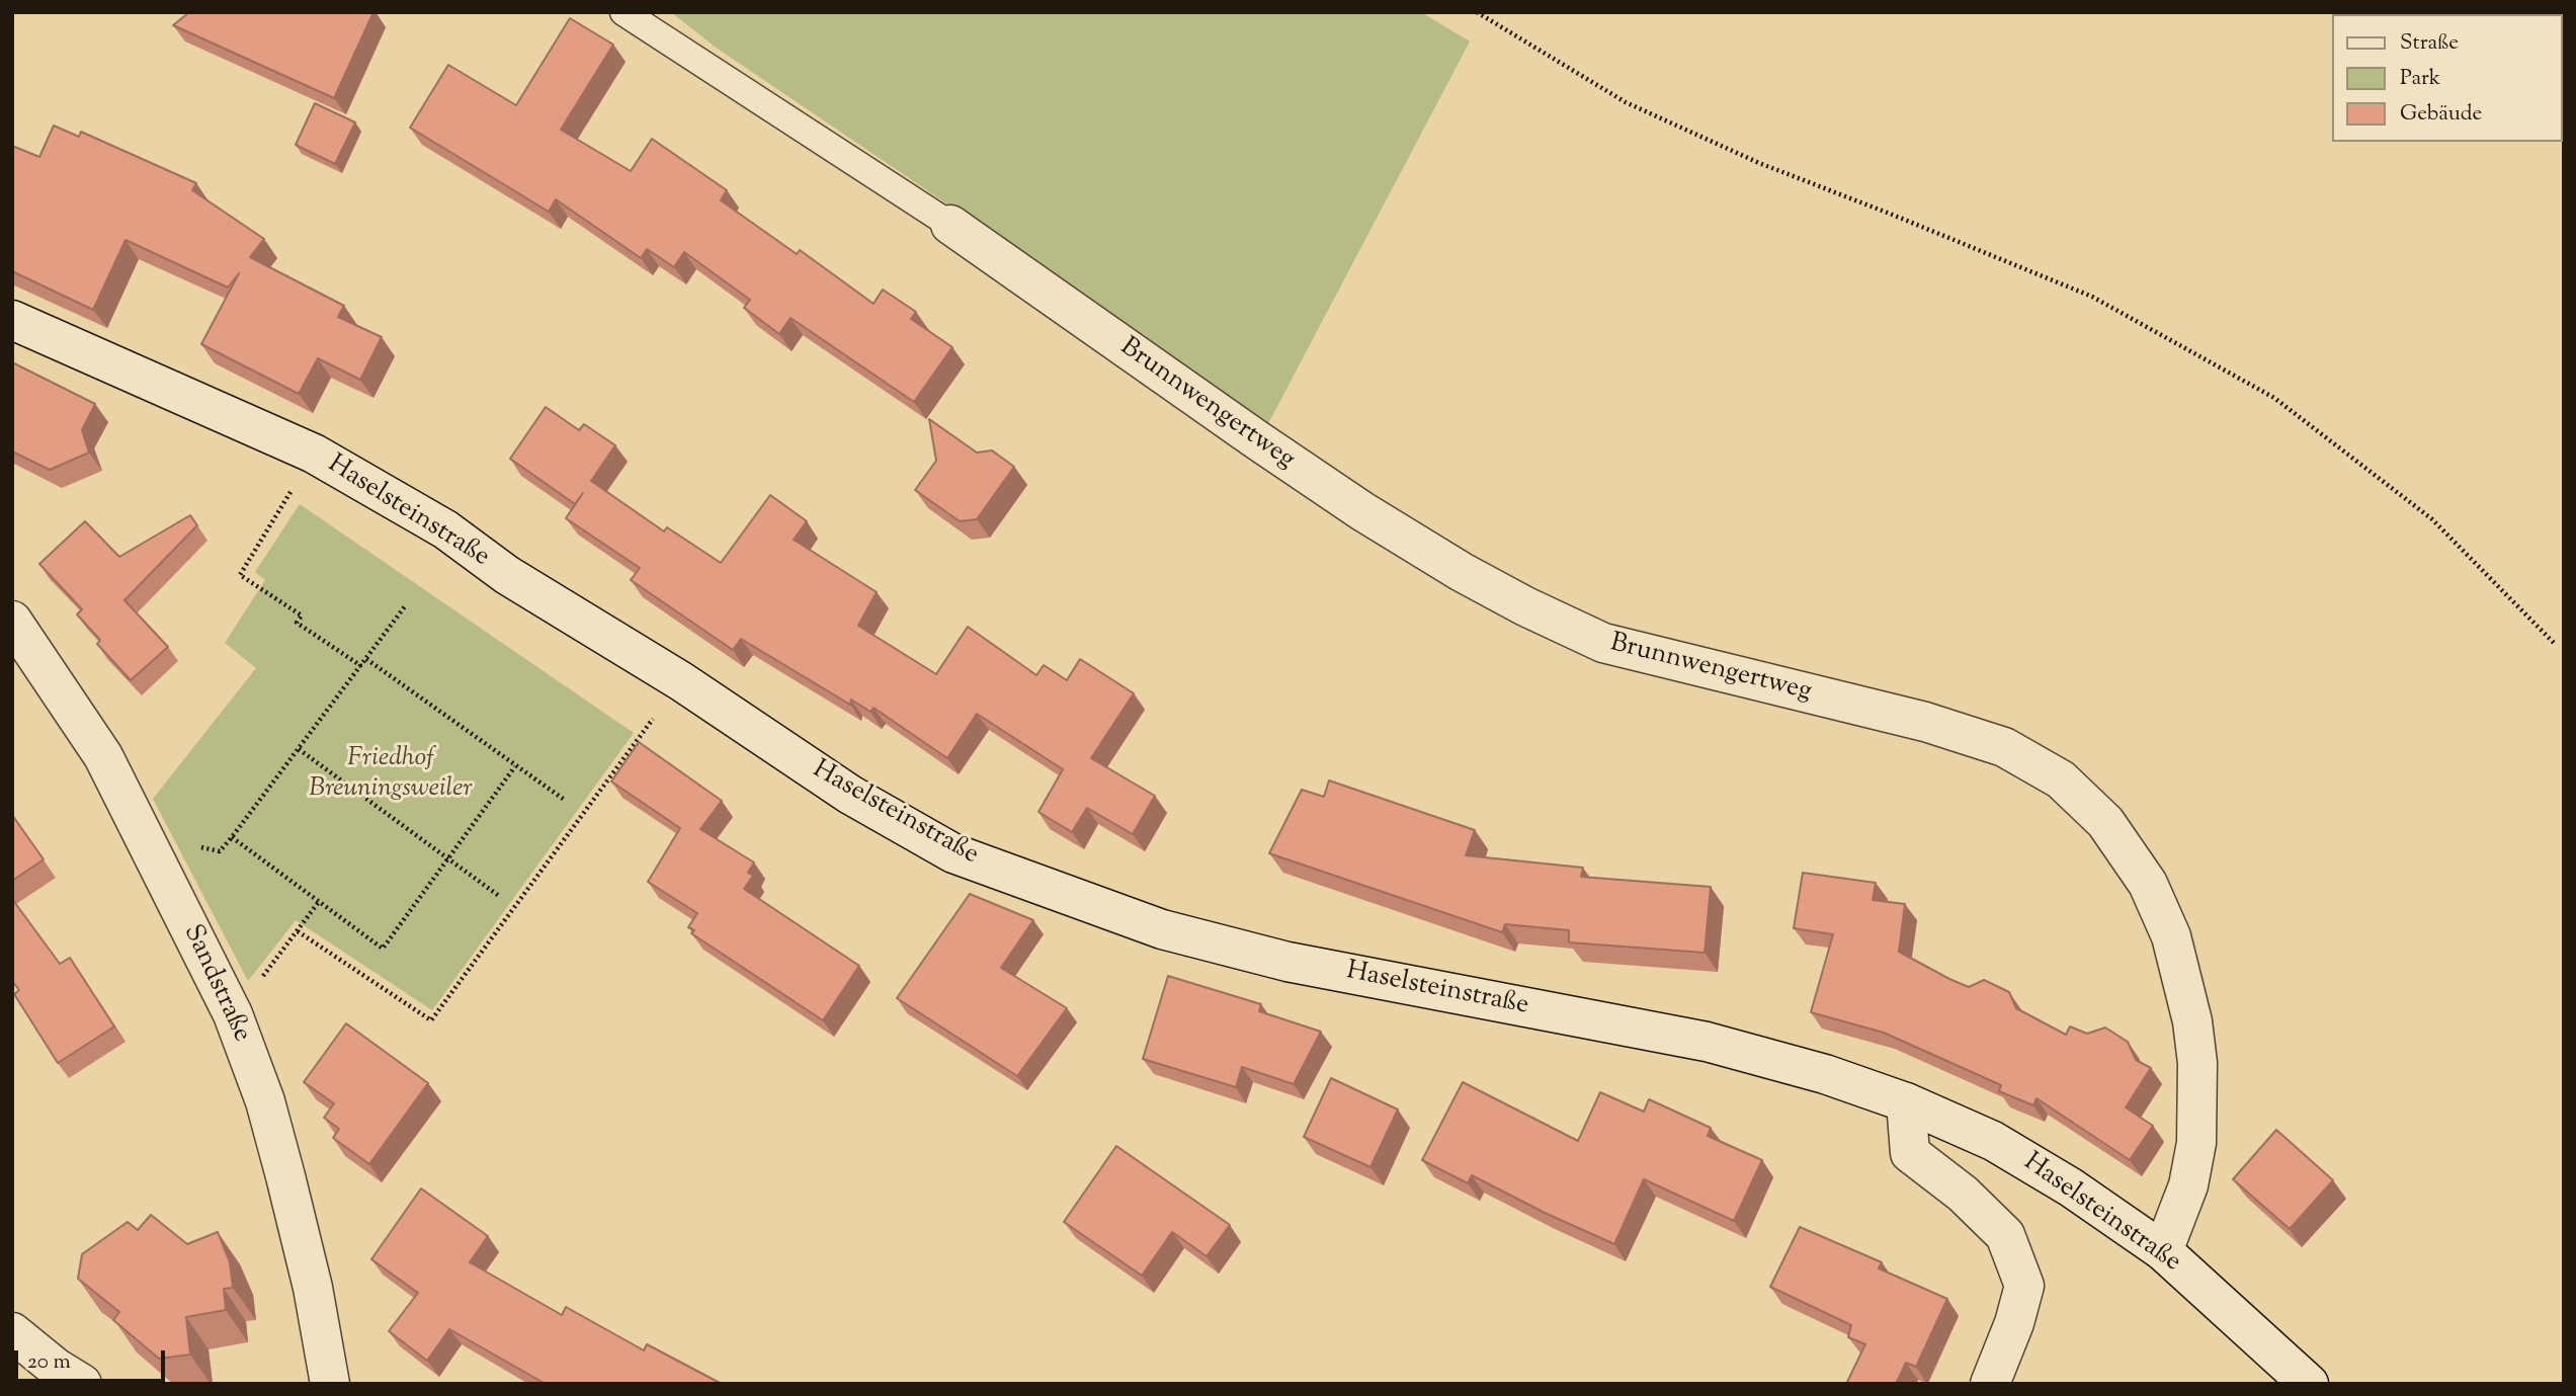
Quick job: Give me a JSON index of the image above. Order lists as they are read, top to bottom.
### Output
{
  "streets": {
    "street": ["Brunnwengertweg", "Haselsteinstraße", "Sandstraße"]
  },
  "crossings": [
    ["Brunnwengertweg", "Haselsteinstraße"]
  ],
  "parks": ["Friedhof Breuningsweiler"],
  "legend": ["Straße", "Park", "Gebäude"],
  "scale_bar": "20 m"
}
